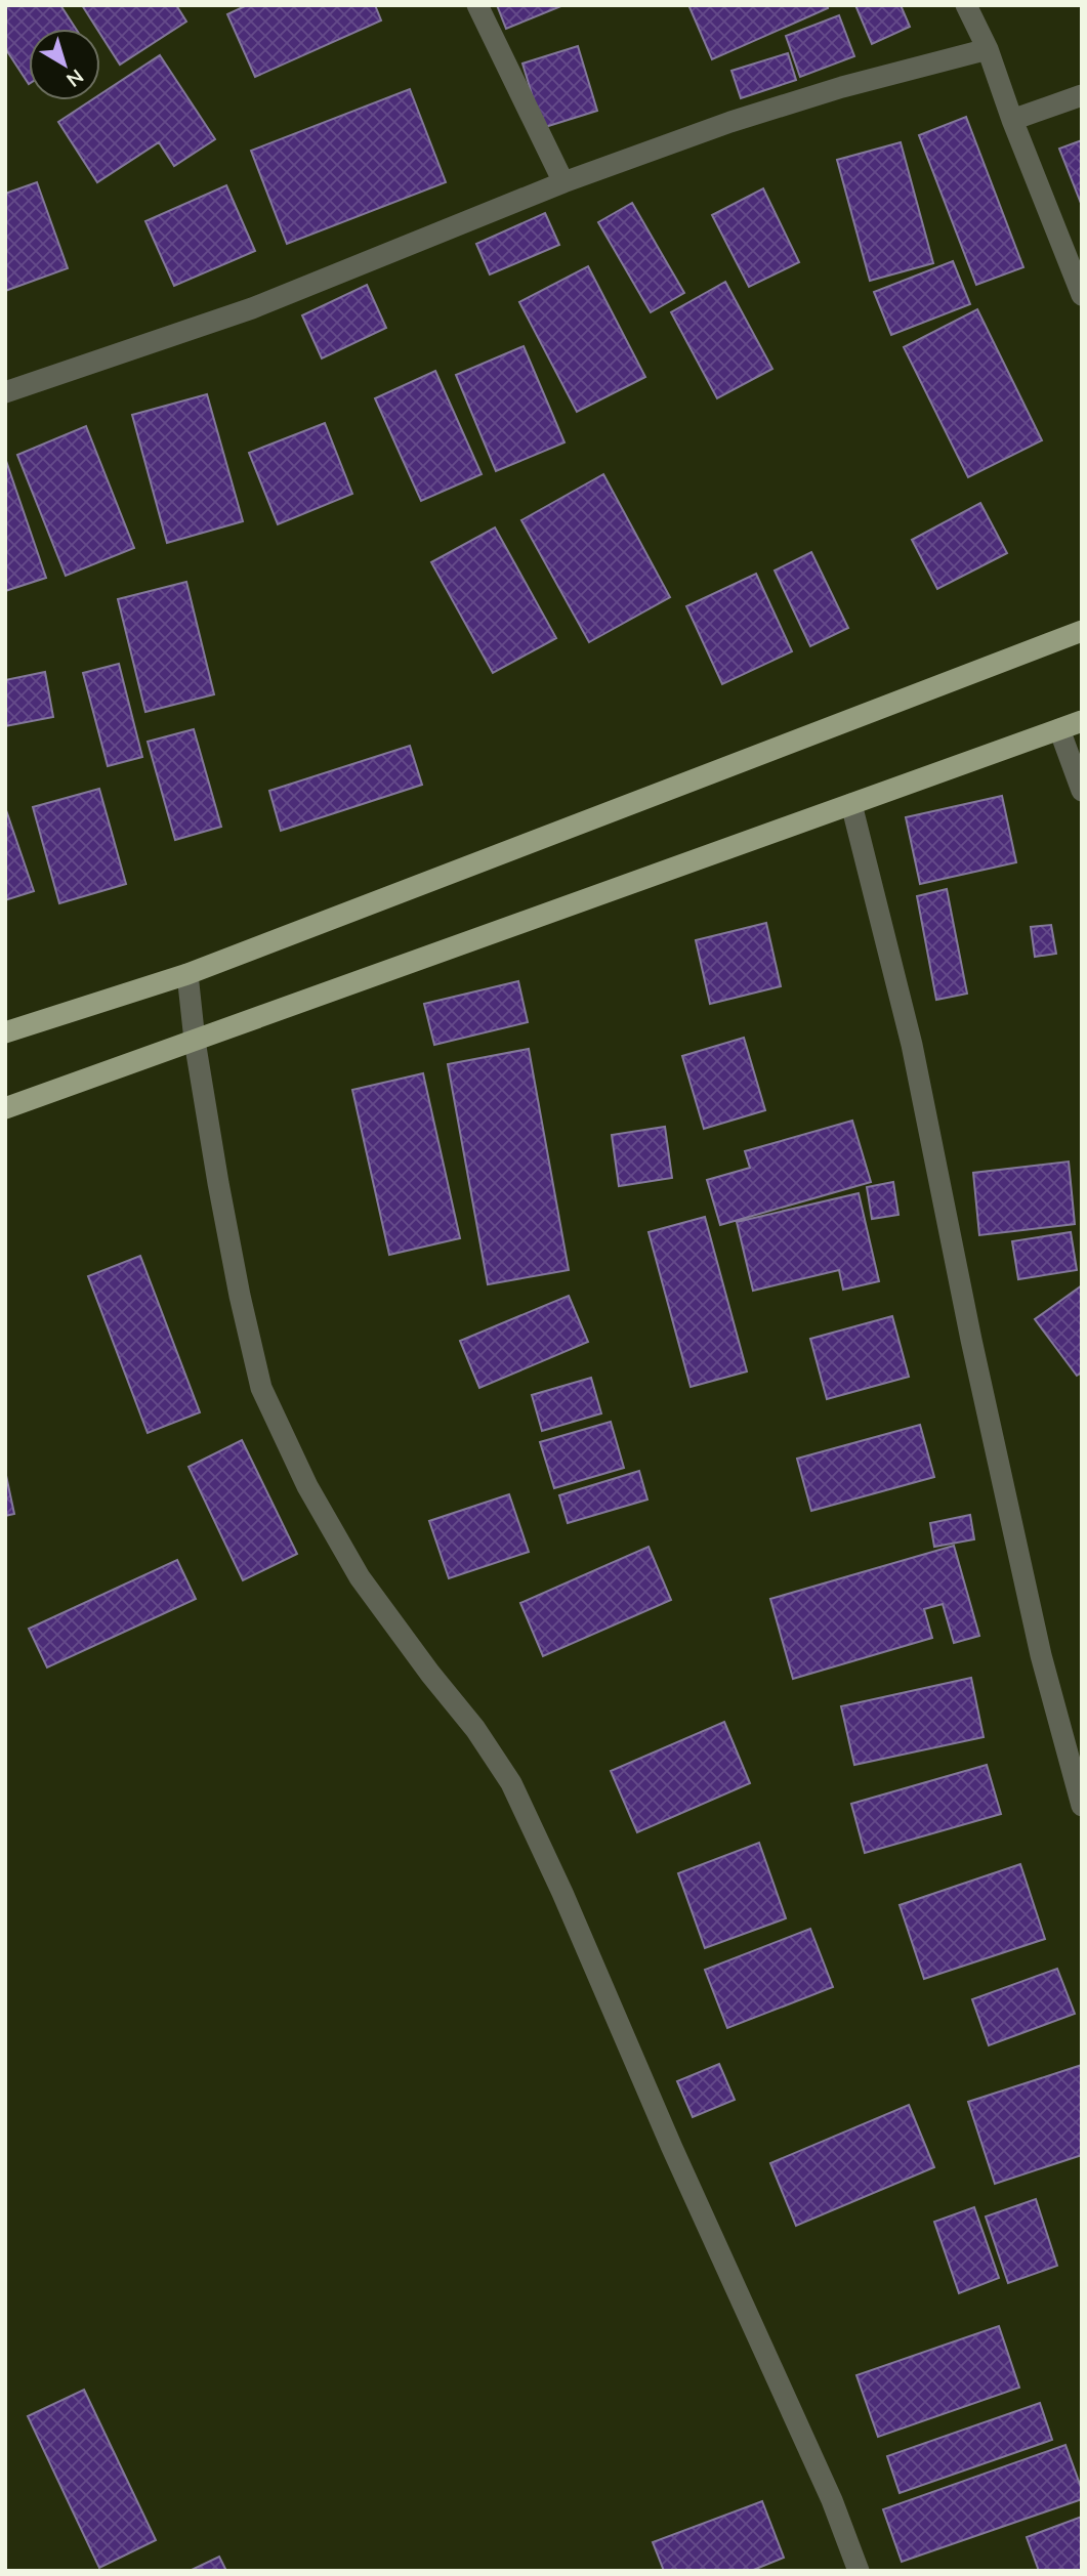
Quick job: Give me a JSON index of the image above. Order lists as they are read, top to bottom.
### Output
{
  "north": "bottom right"
}
